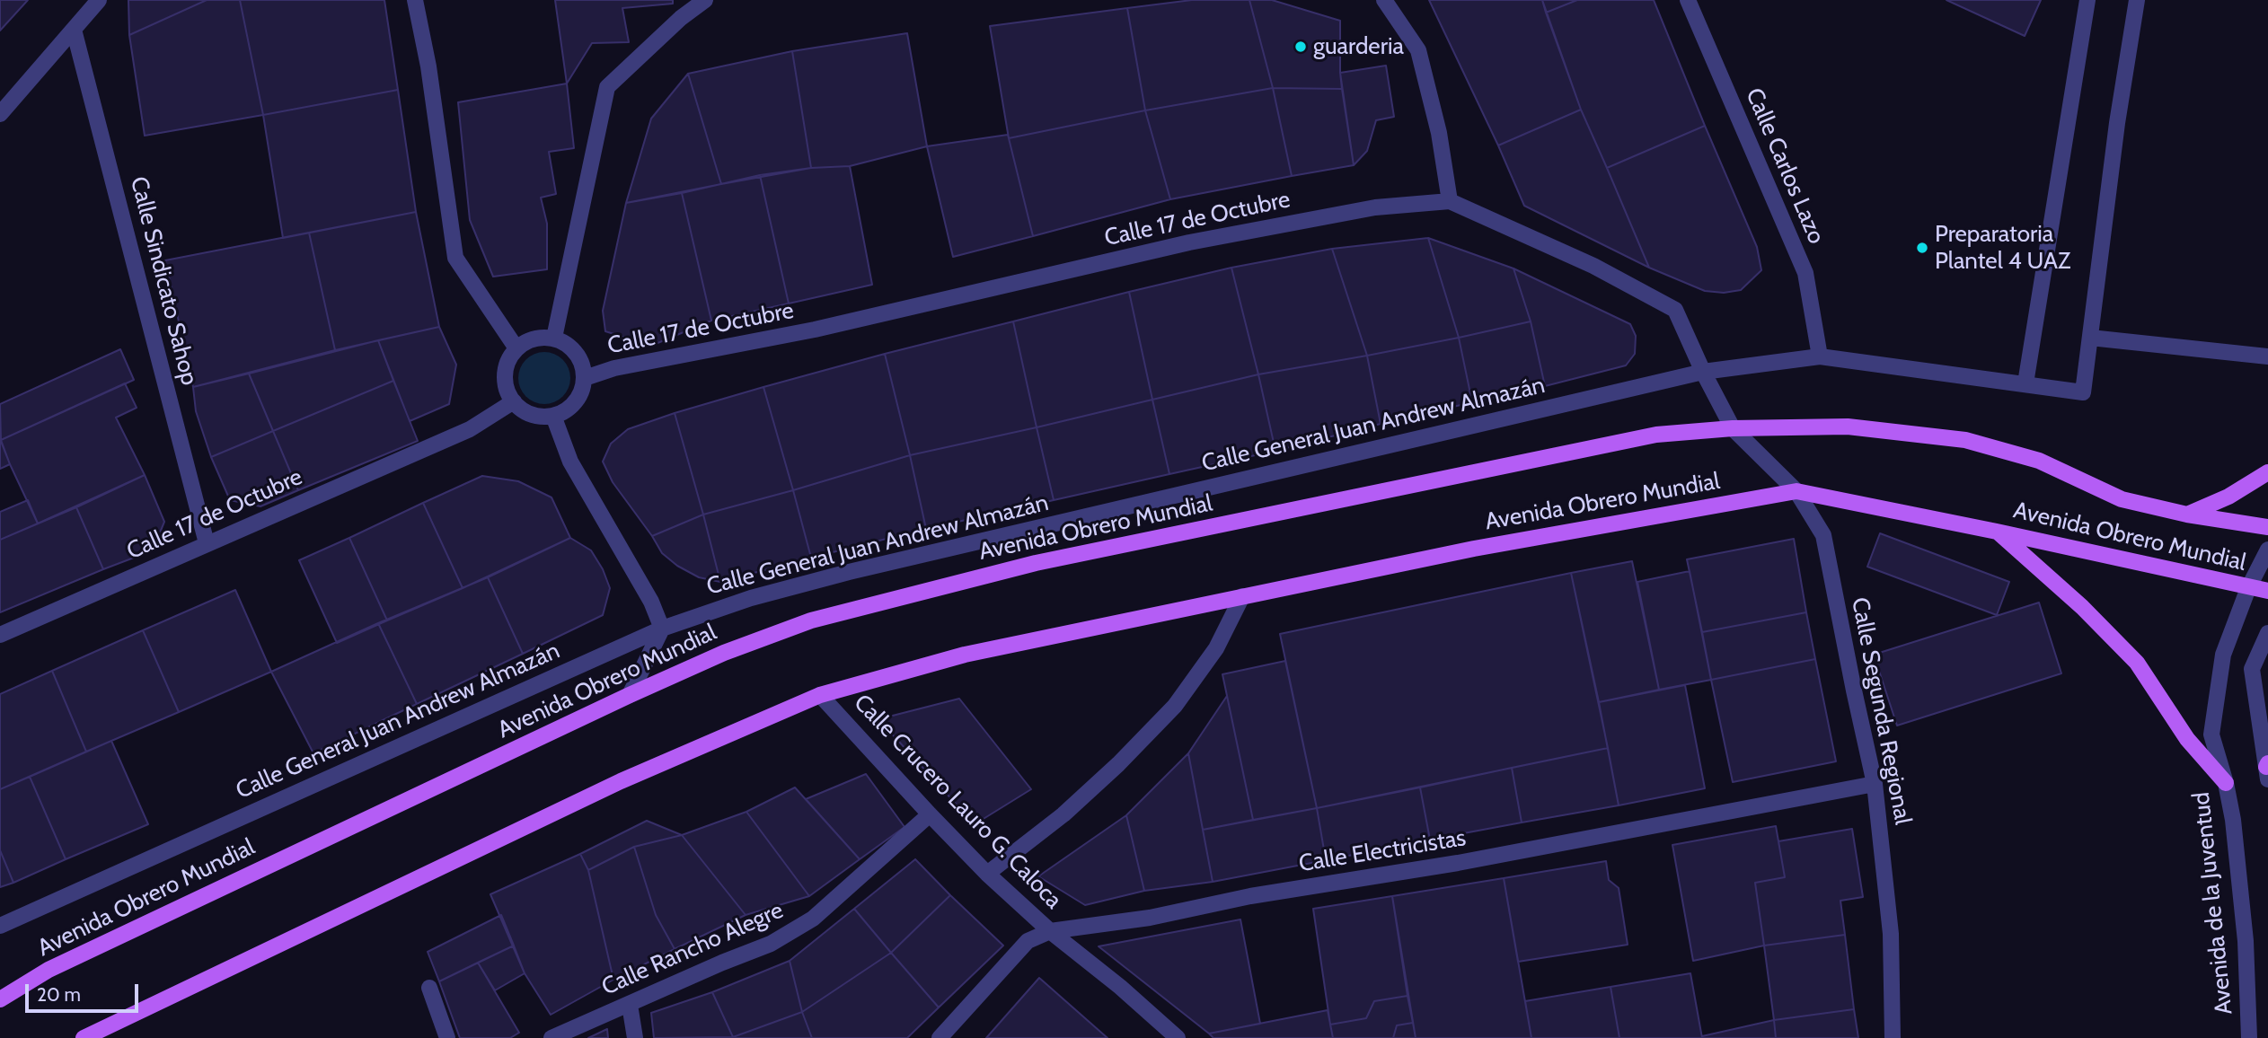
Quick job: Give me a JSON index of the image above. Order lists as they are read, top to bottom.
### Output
{
  "streets": {
    "main road": ["Avenida Obrero Mundial"],
    "street": [
      "Calle Carlos Lazo",
      "Calle 17 de Octubre",
      "Calle Sindicato Sahop",
      "Calle General Juan Andrew Almazán",
      "Calle Segunda Regional",
      "Calle Crucero Lauro G. Caloca",
      "Calle Electricistas",
      "Avenida de la Juventud",
      "Calle Rancho Alegre"
    ]
  },
  "crossings": [
    ["Calle Carlos Lazo", "Calle General Juan Andrew Almazán"],
    ["Calle 17 de Octubre", "Calle Sindicato Sahop"],
    ["Calle 17 de Octubre", "Calle General Juan Andrew Almazán"],
    ["Calle 17 de Octubre", "Avenida Obrero Mundial"],
    ["Calle 17 de Octubre", "Calle Segunda Regional"],
    ["Avenida Obrero Mundial", "Calle Segunda Regional"],
    ["Avenida Obrero Mundial", "Calle Crucero Lauro G. Caloca"],
    ["Avenida Obrero Mundial", "Avenida de la Juventud"],
    ["Calle Segunda Regional", "Calle Electricistas"],
    ["Calle Crucero Lauro G. Caloca", "Calle Electricistas"],
    ["Calle Crucero Lauro G. Caloca", "Calle Rancho Alegre"]
  ],
  "places": ["guarderia", "Preparatoria Plantel 4 UAZ"],
  "scale_bar": "20 m"
}
